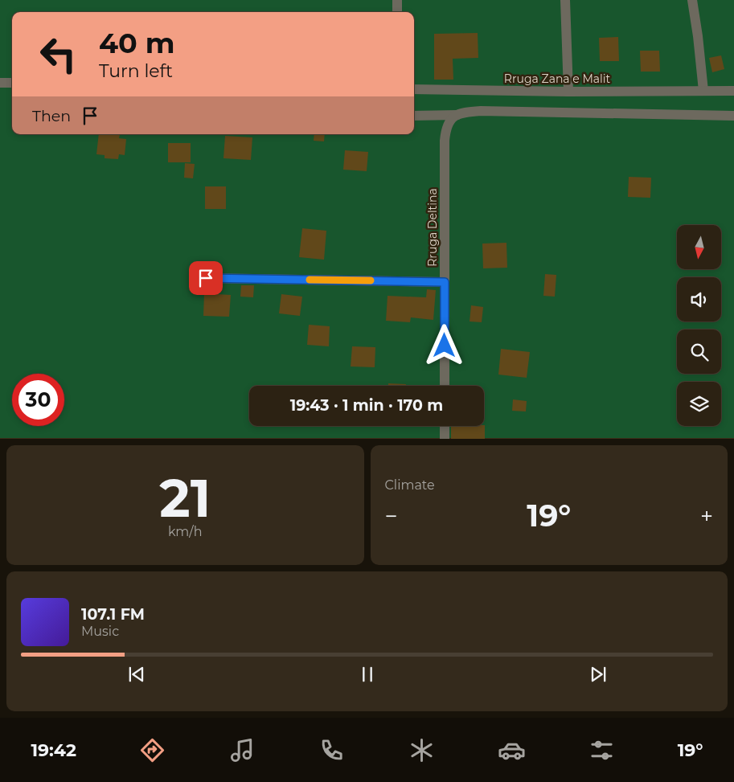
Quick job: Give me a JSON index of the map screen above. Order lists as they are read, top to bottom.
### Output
{
  "streets": {
    "street": ["Rruga Zana e Malit", "Rruga Deltina"]
  },
  "north": "bottom",
  "page": {
    "turn": ["40 m", "Turn left"],
    "then": "Then",
    "limit": "30",
    "trip": "19:43 · 1 min · 170 m",
    "tile": [
      ["21", "km/h"],
      "Climate"
    ],
    "heat": ["−", "19°", "+"],
    "song": ["107.1 FM", "Music"],
    "tabs": ["19:42", "19°"]
  }
}
